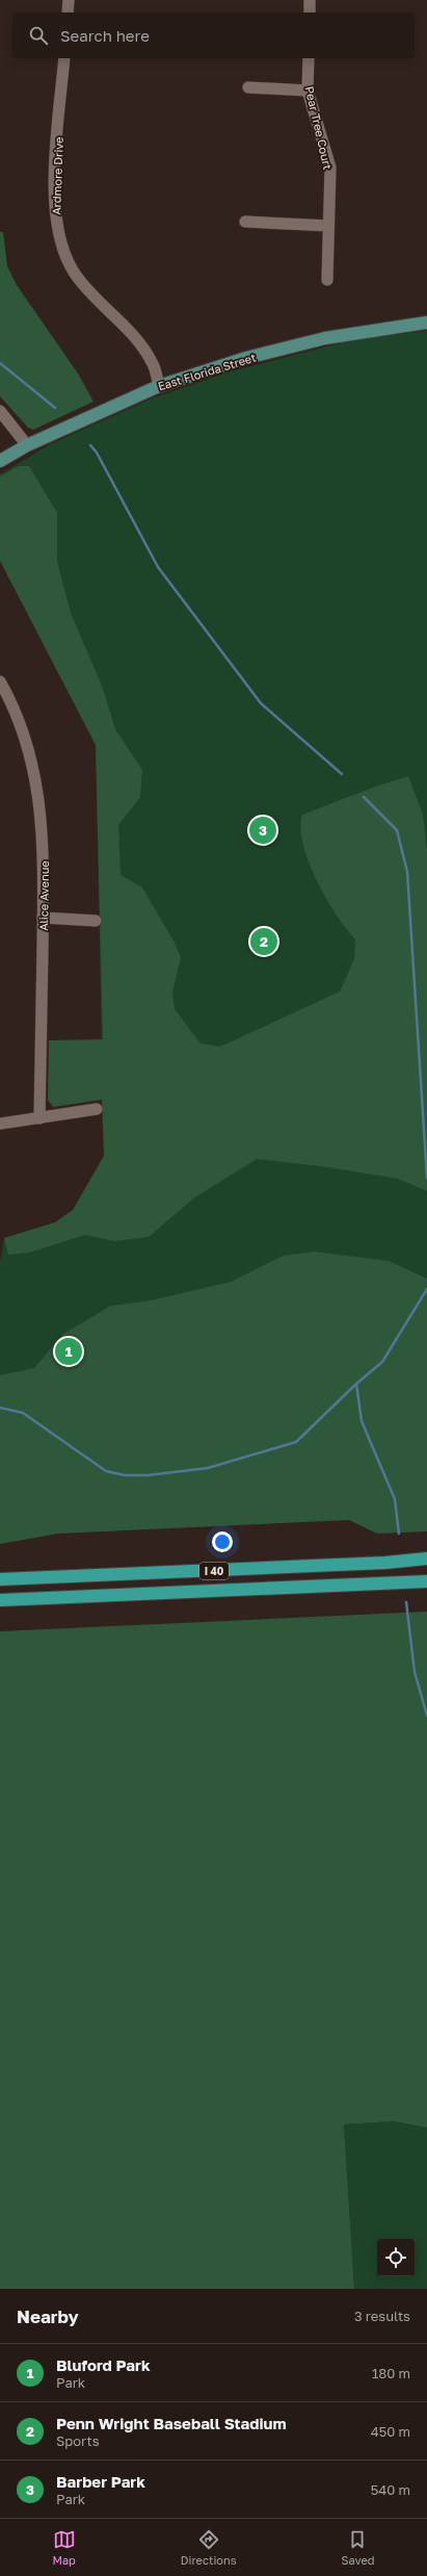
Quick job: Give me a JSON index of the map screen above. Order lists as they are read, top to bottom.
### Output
{
  "streets": {
    "highway": ["I 40"],
    "main road": ["East Florida Street"],
    "street": ["Pear Tree Court", "Ardmore Drive", "Alice Avenue"]
  },
  "crossings": [
    ["Ardmore Drive", "East Florida Street"]
  ],
  "page": {
    "search": "Search here",
    "pins": ["3", "2", "1"],
    "heading": ["Nearby", "3 results"],
    "list": [
      {
        "mark": "1",
        "name": "Bluford Park",
        "note": "Park",
        "value": "180 m"
      },
      {
        "mark": "2",
        "name": "Penn Wright Baseball Stadium",
        "note": "Sports",
        "value": "450 m"
      },
      {
        "mark": "3",
        "name": "Barber Park",
        "note": "Park",
        "value": "540 m"
      }
    ],
    "nav": ["Map", "Directions", "Saved"]
  }
}
